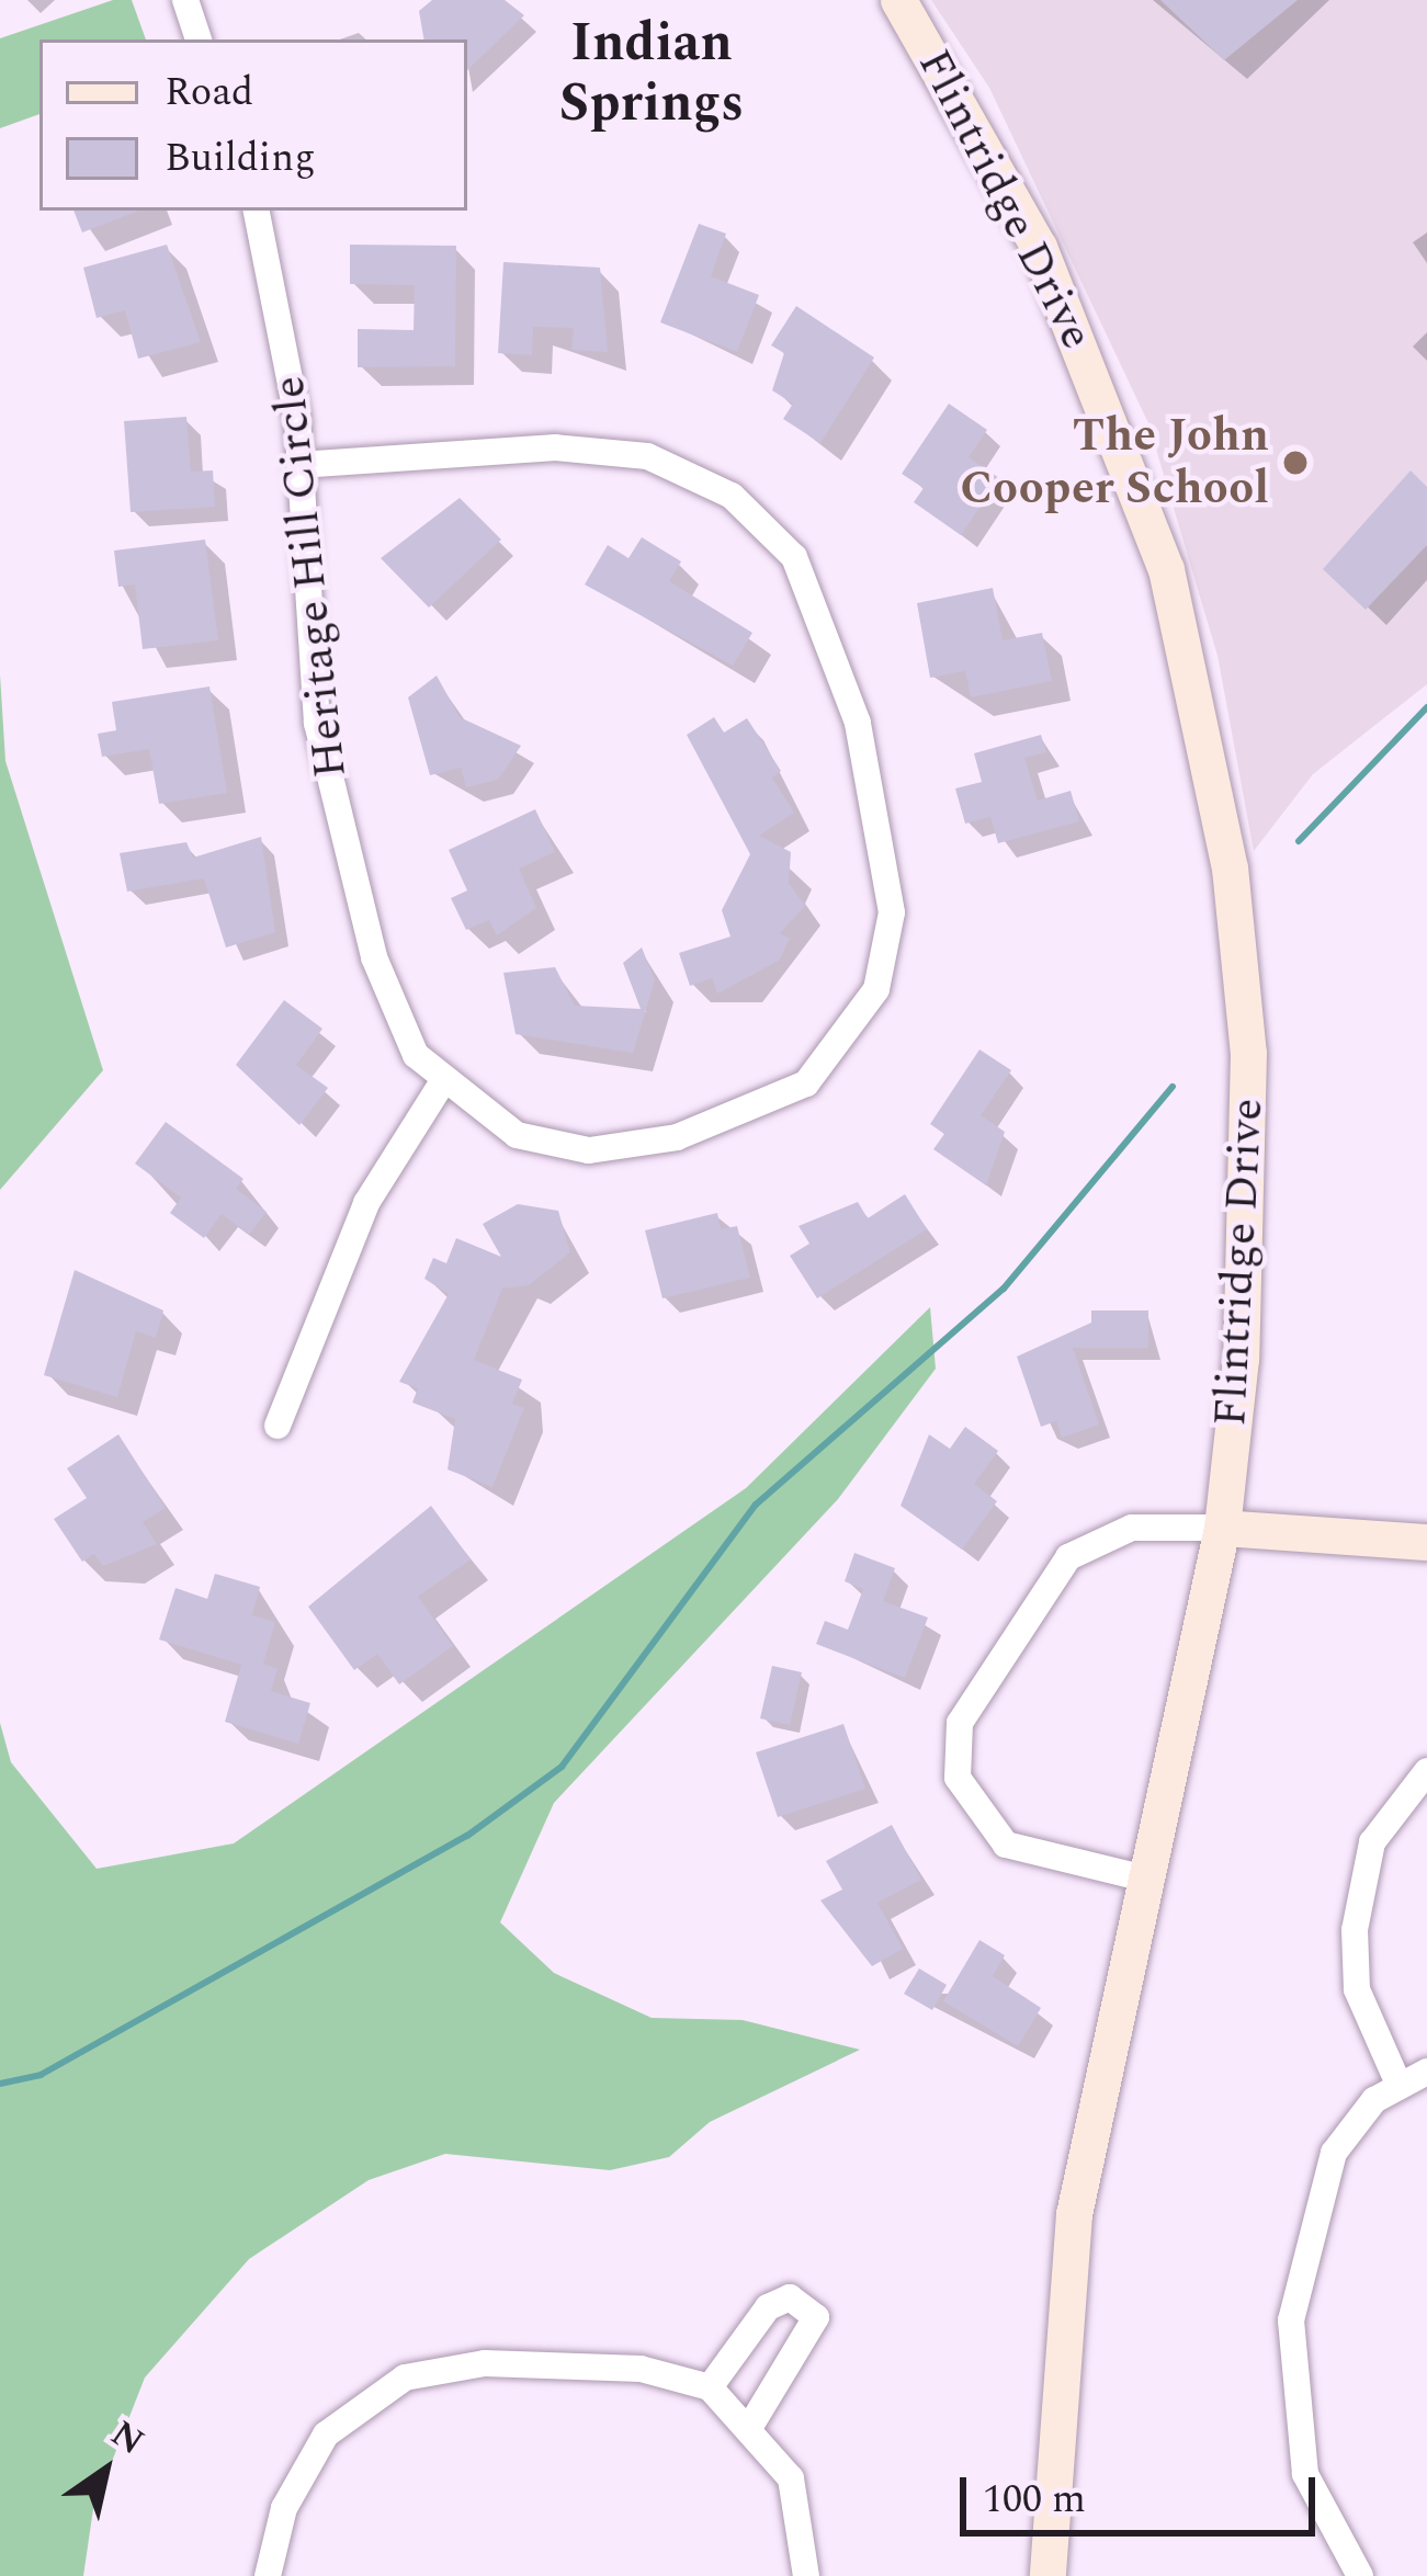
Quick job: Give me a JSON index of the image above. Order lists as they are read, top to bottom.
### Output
{
  "streets": {
    "street": ["Flintridge Drive", "Heritage Hill Circle"]
  },
  "districts": ["Indian Springs"],
  "places": ["The John Cooper School"],
  "legend": ["Road", "Building"],
  "scale_bar": "100 m",
  "north": "top right"
}
